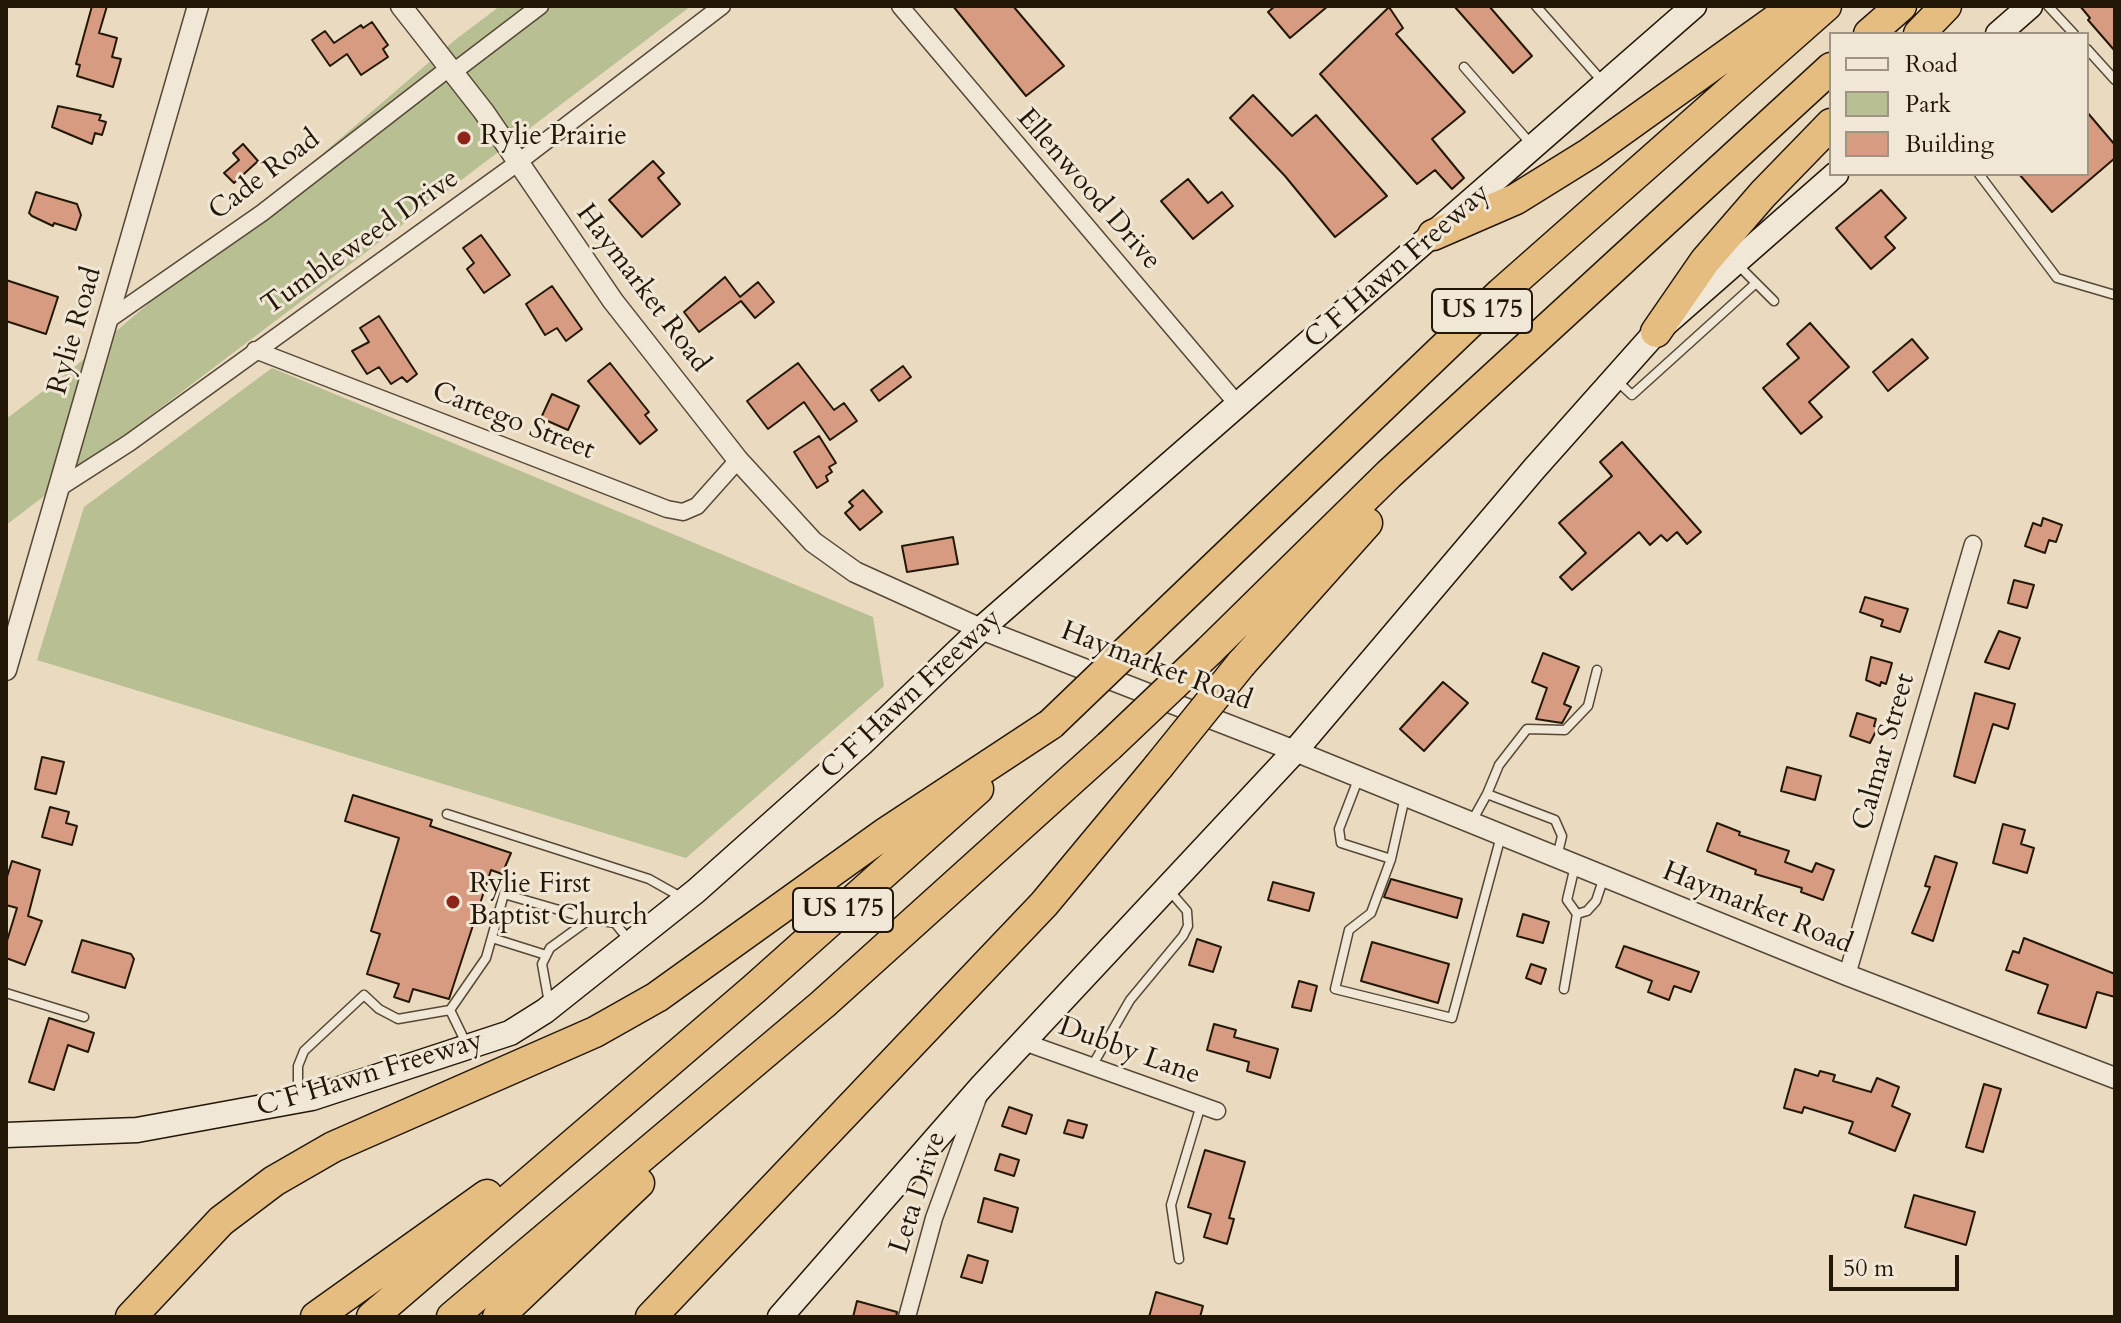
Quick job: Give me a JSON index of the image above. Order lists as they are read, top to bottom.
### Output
{
  "streets": {
    "highway": ["US 175"],
    "main road": ["C F Hawn Freeway"],
    "street": [
      "Cade Road",
      "Ellenwood Drive",
      "Tumbleweed Drive",
      "Haymarket Road",
      "Rylie Road",
      "Cartego Street",
      "Calmar Street",
      "Dubby Lane",
      "Leta Drive"
    ]
  },
  "crossings": [
    ["Cade Road", "Haymarket Road"],
    ["Cade Road", "Rylie Road"],
    ["Ellenwood Drive", "C F Hawn Freeway"],
    ["Tumbleweed Drive", "Haymarket Road"],
    ["Tumbleweed Drive", "Rylie Road"],
    ["Tumbleweed Drive", "Cartego Street"],
    ["C F Hawn Freeway", "Haymarket Road"],
    ["Haymarket Road", "Cartego Street"],
    ["Haymarket Road", "Calmar Street"]
  ],
  "places": ["Rylie Prairie", "Rylie First Baptist Church"],
  "legend": ["Road", "Park", "Building"],
  "scale_bar": "50 m"
}
